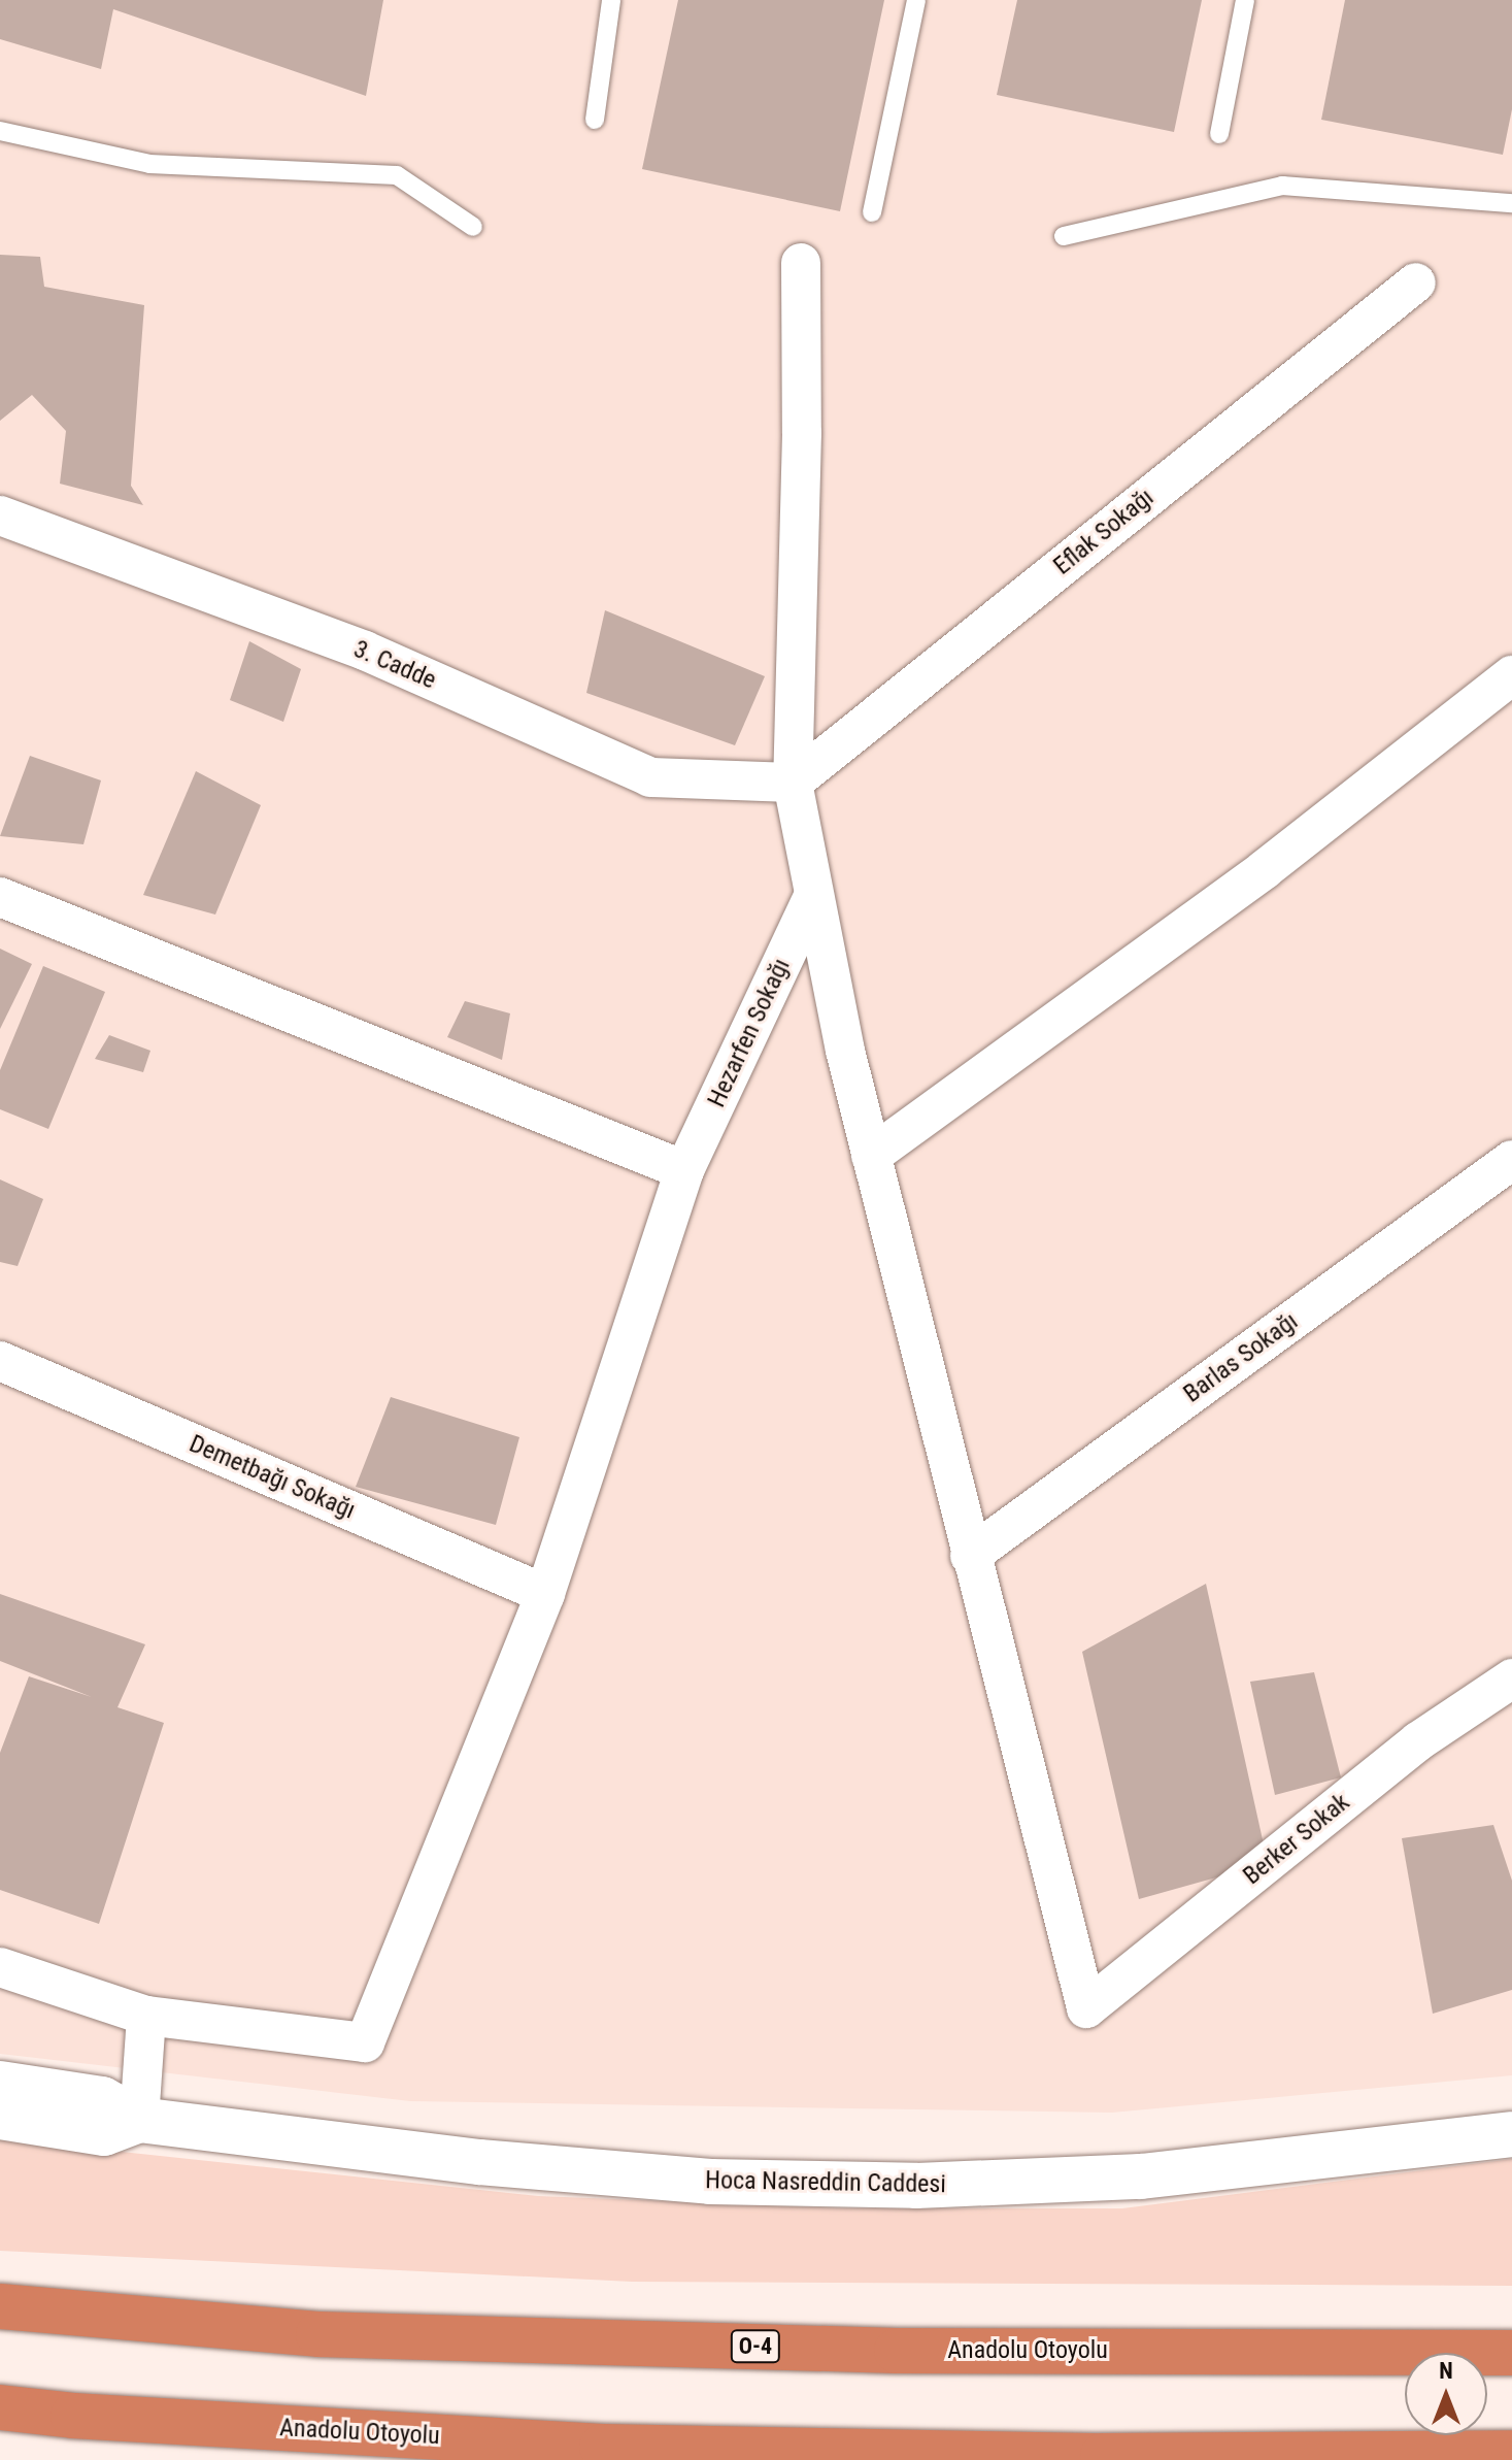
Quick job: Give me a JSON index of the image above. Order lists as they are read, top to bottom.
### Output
{
  "streets": {
    "highway": ["O-4", "Anadolu Otoyolu"],
    "main road": ["Hoca Nasreddin Caddesi"],
    "street": [
      "Eflak Sokağı",
      "3. Cadde",
      "Hezarfen Sokağı",
      "Barlas Sokağı",
      "Demetbağı Sokağı",
      "Berker Sokak"
    ]
  },
  "crossings": [
    ["Eflak Sokağı", "3. Cadde"],
    ["Hezarfen Sokağı", "Demetbağı Sokağı"],
    ["Barlas Sokağı", "Berker Sokak"]
  ],
  "north": "top"
}
